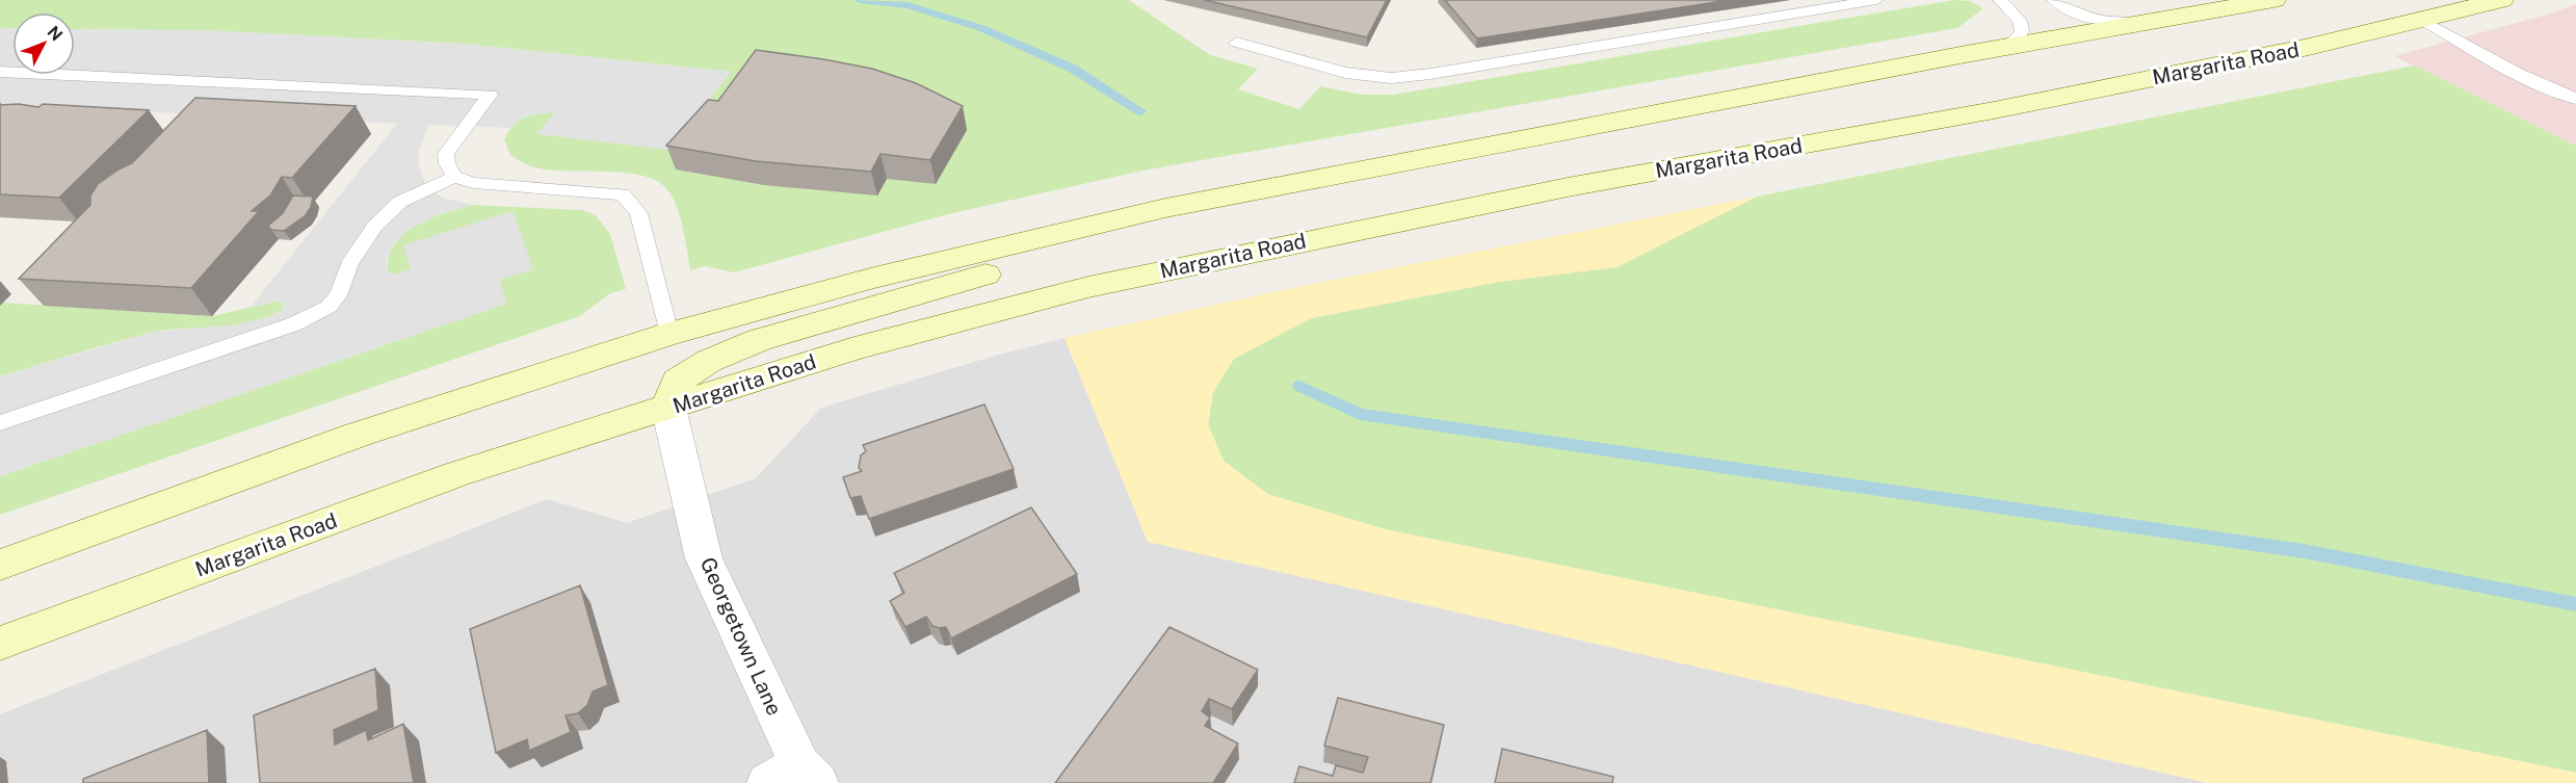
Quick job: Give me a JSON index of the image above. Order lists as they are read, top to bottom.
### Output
{
  "streets": {
    "main road": ["Margarita Road"],
    "street": ["Georgetown Lane"]
  },
  "crossings": [
    ["Margarita Road", "Georgetown Lane"]
  ],
  "north": "top right"
}
